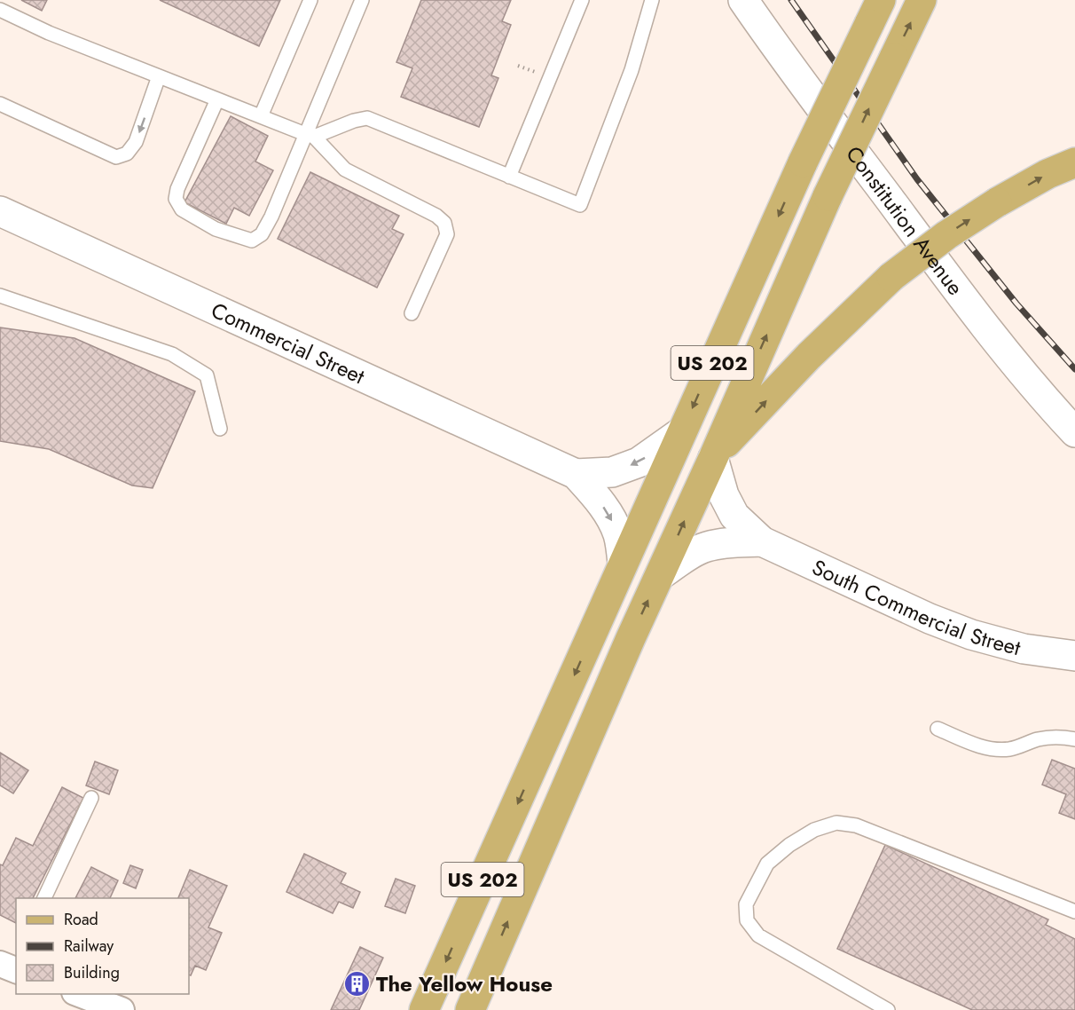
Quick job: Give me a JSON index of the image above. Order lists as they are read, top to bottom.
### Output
{
  "streets": {
    "main road": ["US 202"],
    "street": ["Constitution Avenue", "Commercial Street", "South Commercial Street"]
  },
  "crossings": [
    ["Commercial Street", "US 202"],
    ["US 202", "South Commercial Street"]
  ],
  "places": {
    "building": ["The Yellow House"]
  },
  "legend": ["Road", "Railway", "Building"]
}
